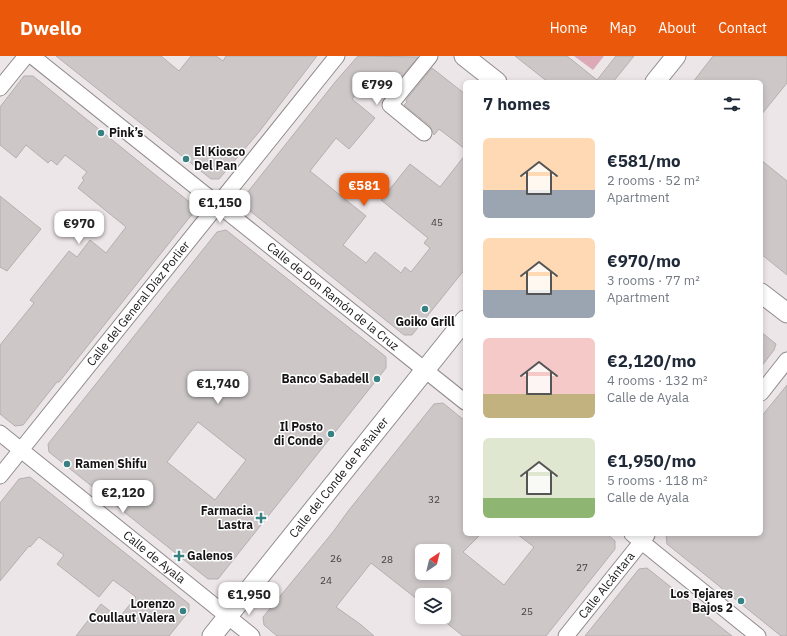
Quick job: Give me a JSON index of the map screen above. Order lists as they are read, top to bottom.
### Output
{
  "streets": {
    "street": [
      "Calle de Don Ramón de la Cruz",
      "Calle del General Díaz Porlier",
      "Calle del Conde de Peñalver",
      "Calle de Ayala",
      "Calle Alcántara"
    ]
  },
  "crossings": [
    ["Calle de Don Ramón de la Cruz", "Calle del General Díaz Porlier"],
    ["Calle de Don Ramón de la Cruz", "Calle del Conde de Peñalver"],
    ["Calle del General Díaz Porlier", "Calle de Ayala"],
    ["Calle del Conde de Peñalver", "Calle de Ayala"]
  ],
  "places": {
    "other": [
      "Pink’s",
      "El Kiosco Del Pan",
      "Goiko Grill",
      "Banco Sabadell",
      "Il Posto di Conde",
      "Ramen Shifu",
      "Los Tejares Bajos 2",
      "Lorenzo Coullaut Valera"
    ],
    "health": ["Farmacia Lastra", "Galenos"]
  },
  "house_numbers": [
    "45",
    "32",
    "26",
    "28",
    "27",
    "24",
    "25"
  ],
  "north": "top right",
  "page": {
    "header": "Dwello",
    "nav": [
      "Home",
      "Map",
      "About",
      "Contact"
    ],
    "price": [
      "€799",
      "€581",
      "€1,150",
      "€970",
      "€1,740",
      "€2,120",
      "€1,950"
    ],
    "heading": "7 homes",
    "list": [
      {
        "name": "€581/mo",
        "note": "2 rooms · 52 m² · Apartment"
      },
      {
        "name": "€970/mo",
        "note": "3 rooms · 77 m² · Apartment"
      },
      {
        "name": "€2,120/mo",
        "note": "4 rooms · 132 m² · Calle de Ayala"
      },
      {
        "name": "€1,950/mo",
        "note": "5 rooms · 118 m² · Calle de Ayala"
      }
    ]
  }
}
